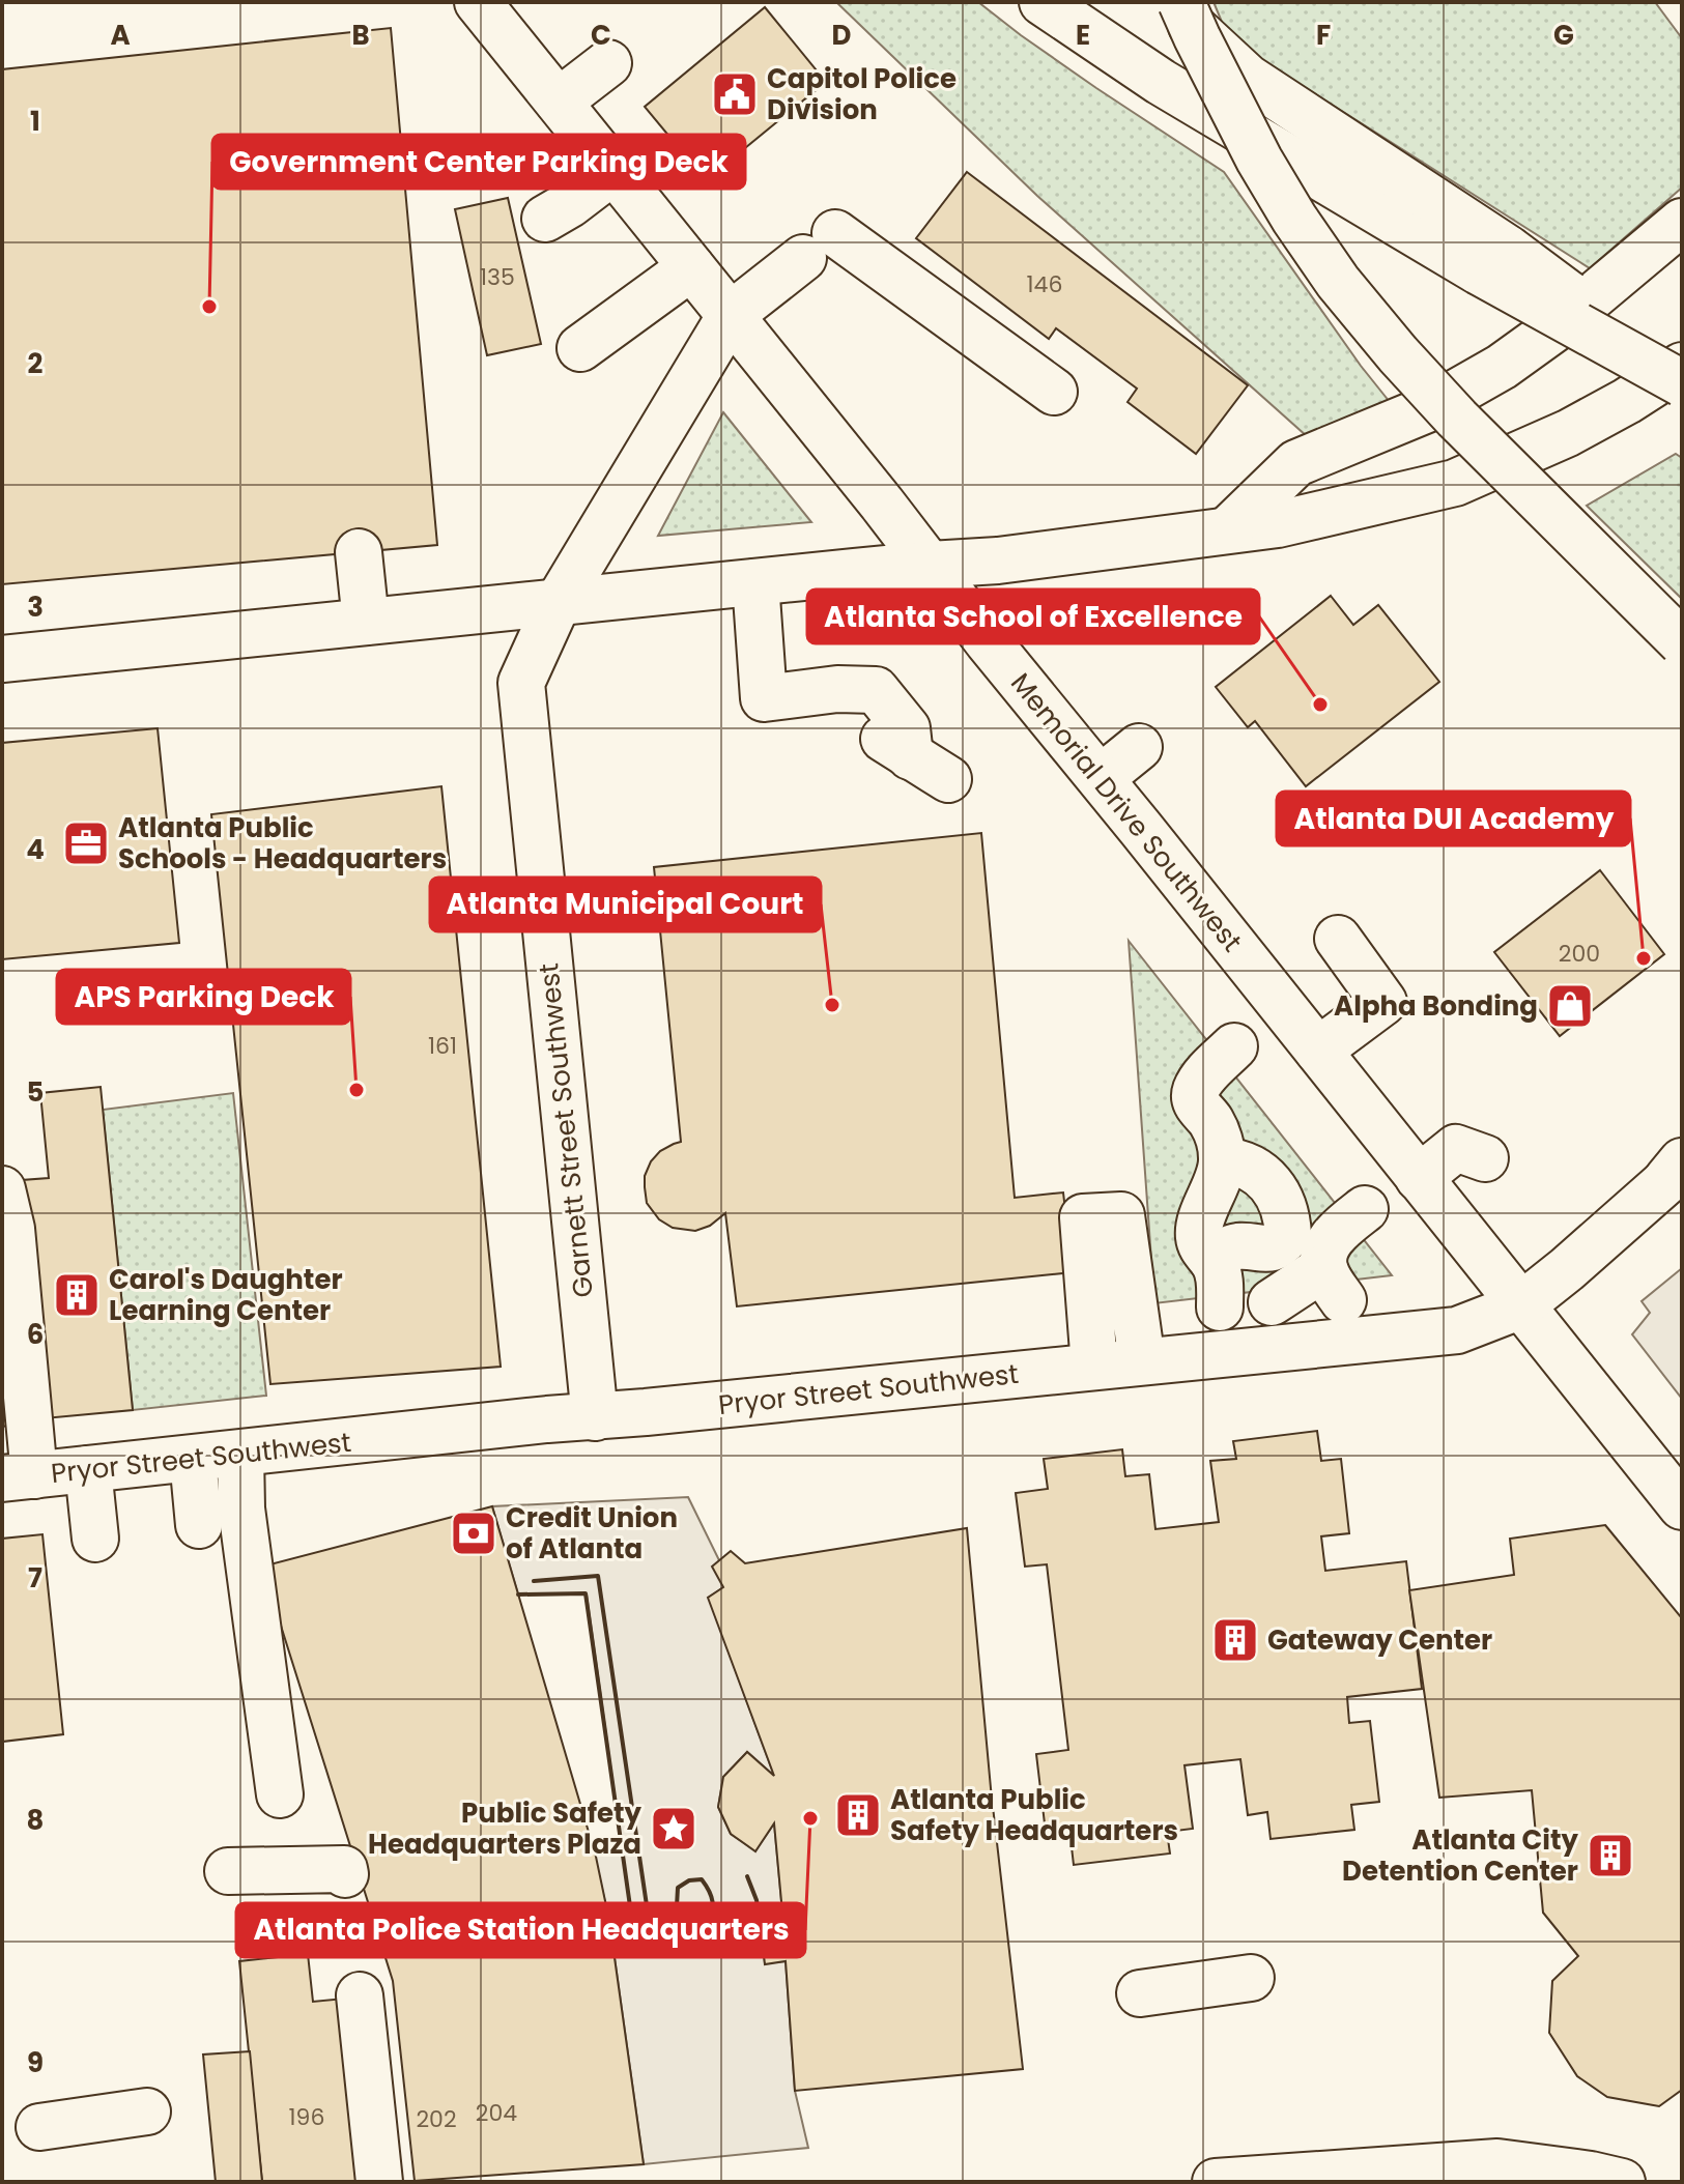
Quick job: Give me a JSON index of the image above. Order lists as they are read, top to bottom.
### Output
{
  "streets": {
    "main road": ["Memorial Drive Southwest", "Garnett Street Southwest", "Pryor Street Southwest"]
  },
  "crossings": [
    ["Memorial Drive Southwest", "Garnett Street Southwest"],
    ["Memorial Drive Southwest", "Pryor Street Southwest"],
    ["Garnett Street Southwest", "Pryor Street Southwest"]
  ],
  "places": {
    "public building": ["Capitol Police Division"],
    "other": [
      "Government Center Parking Deck",
      "Atlanta School of Excellence",
      "Atlanta DUI Academy",
      "Atlanta Municipal Court",
      "APS Parking Deck",
      "Atlanta Police Station Headquarters"
    ],
    "office": ["Atlanta Public Schools - Headquarters"],
    "shop": ["Alpha Bonding"],
    "building": [
      "Carol's Daughter Learning Center",
      "Gateway Center",
      "Atlanta Public Safety Headquarters",
      "Atlanta City Detention Center"
    ],
    "bank": ["Credit Union of Atlanta"],
    "place": ["Public Safety Headquarters Plaza"]
  },
  "house_numbers": [
    "135",
    "146",
    "200",
    "161",
    "204",
    "196",
    "202"
  ],
  "grid": {
    "columns": [
      "A",
      "B",
      "C",
      "D",
      "E",
      "F",
      "G"
    ],
    "rows": [
      "1",
      "2",
      "3",
      "4",
      "5",
      "6",
      "7",
      "8",
      "9"
    ]
  }
}
